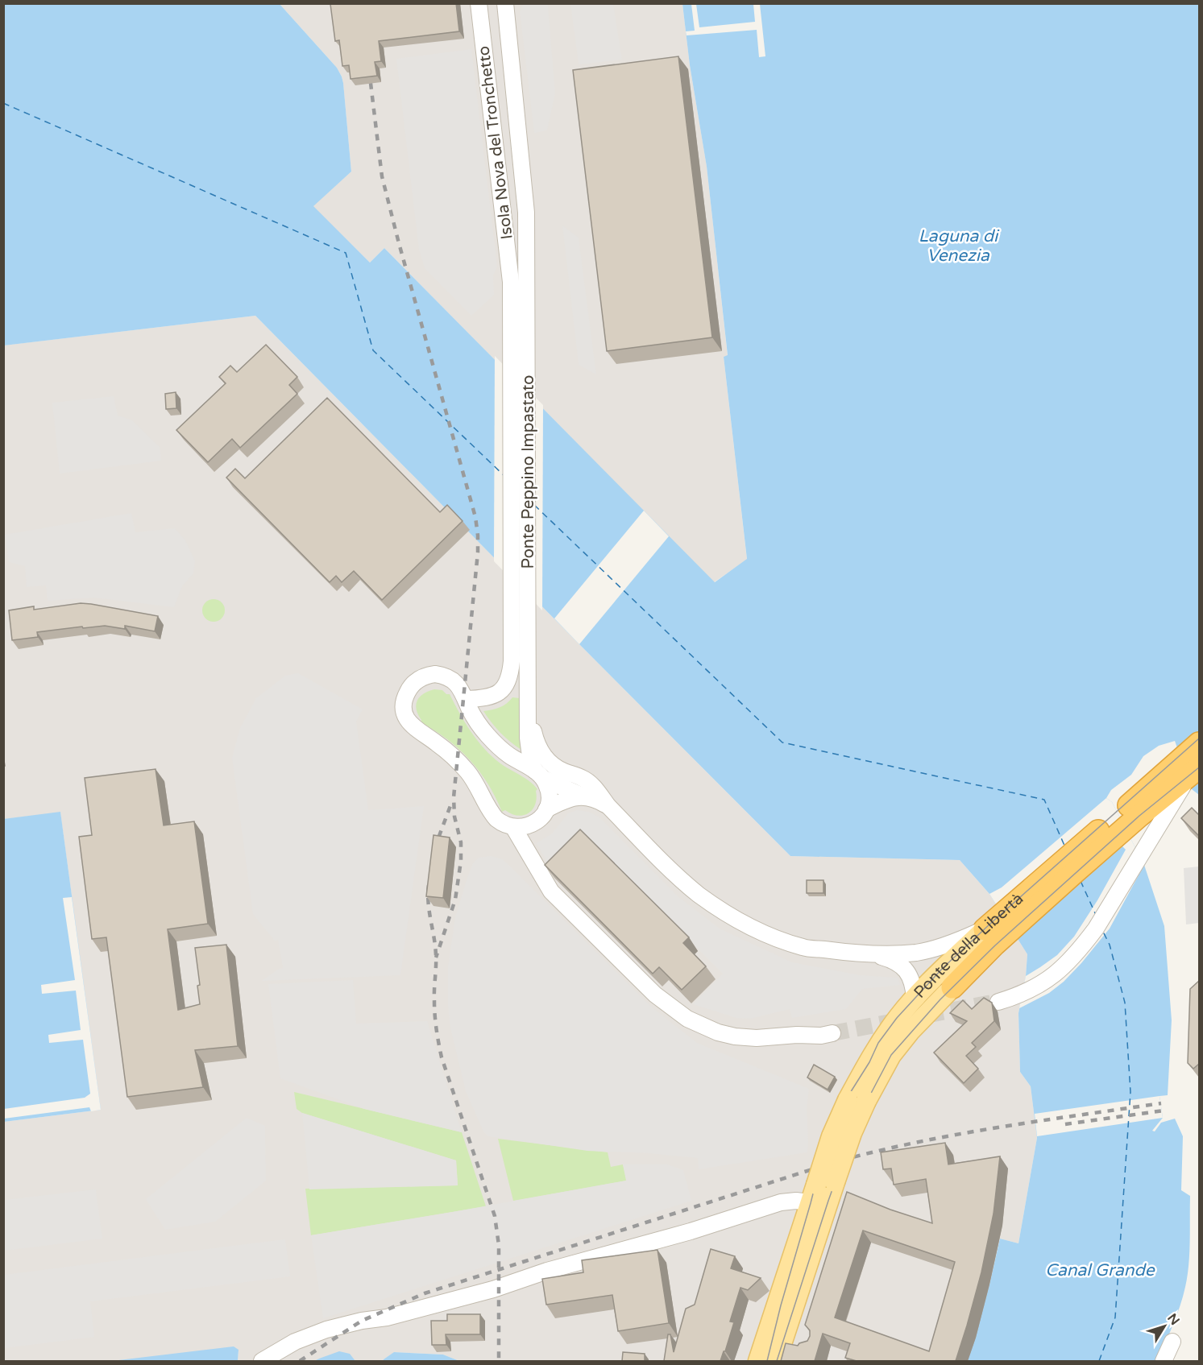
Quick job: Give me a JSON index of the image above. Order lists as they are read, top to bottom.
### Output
{
  "streets": {
    "highway": ["Ponte della Libertà"],
    "street": ["Isola Nova del Tronchetto", "Ponte Peppino Impastato"]
  },
  "crossings": [
    ["Isola Nova del Tronchetto", "Ponte Peppino Impastato"]
  ],
  "water": ["Laguna di Venezia", "Canal Grande"],
  "north": "top right"
}
